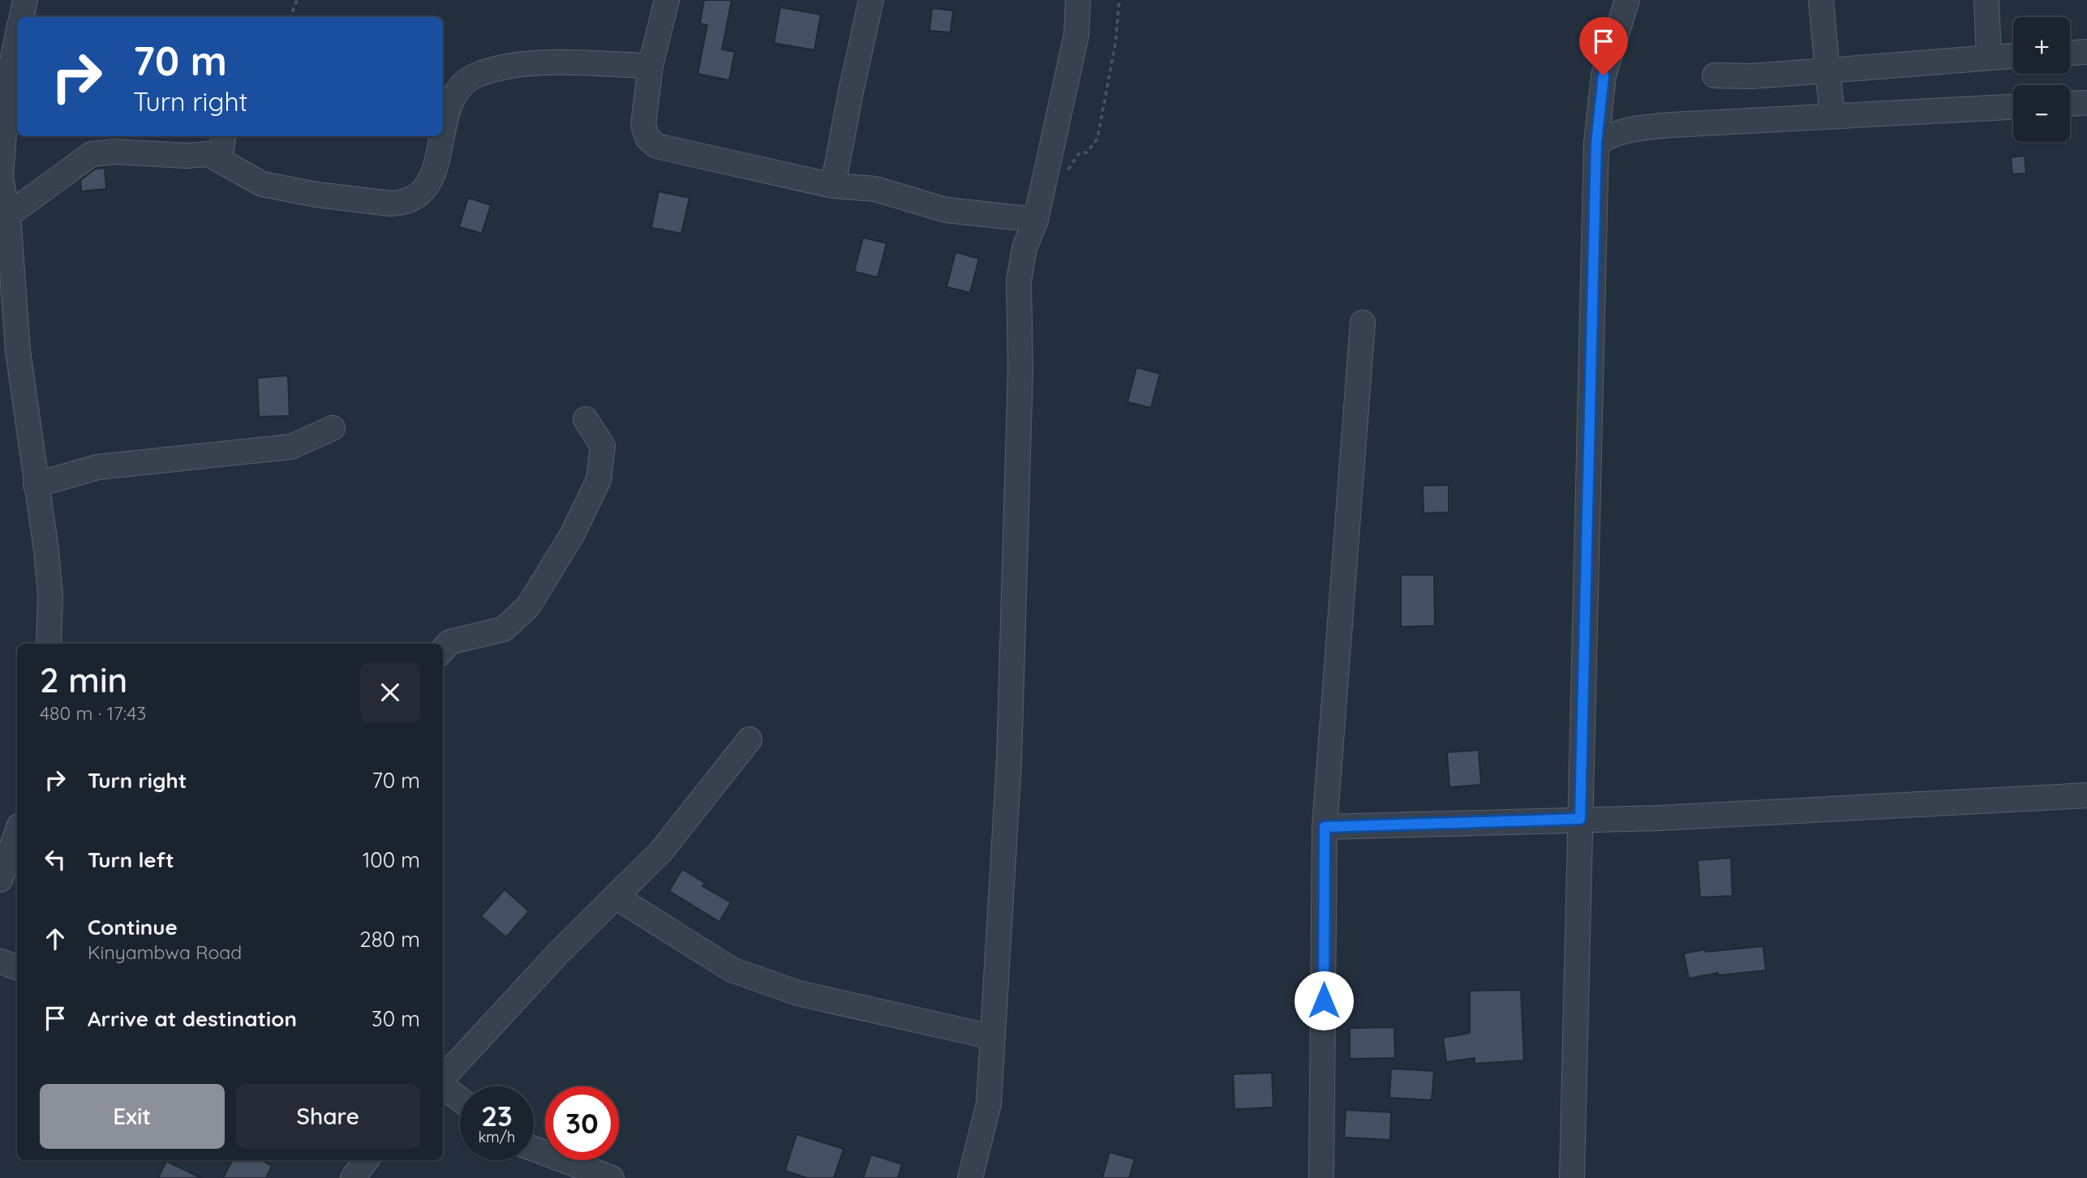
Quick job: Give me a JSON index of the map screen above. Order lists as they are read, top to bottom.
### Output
{
  "page": {
    "map_buttons": ["+", "−"],
    "turn": ["70 m", "Turn right"],
    "heading": ["2 min", "480 m · 17:43"],
    "list": [
      {
        "name": "Turn right",
        "value": "70 m"
      },
      {
        "name": "Turn left",
        "value": "100 m"
      },
      {
        "name": "Continue",
        "note": "Kinyambwa Road",
        "value": "280 m"
      },
      {
        "name": "Arrive at destination",
        "value": "30 m"
      }
    ],
    "buttons": ["Exit", "Share"],
    "speed": "23 km/h",
    "limit": "30"
  }
}
